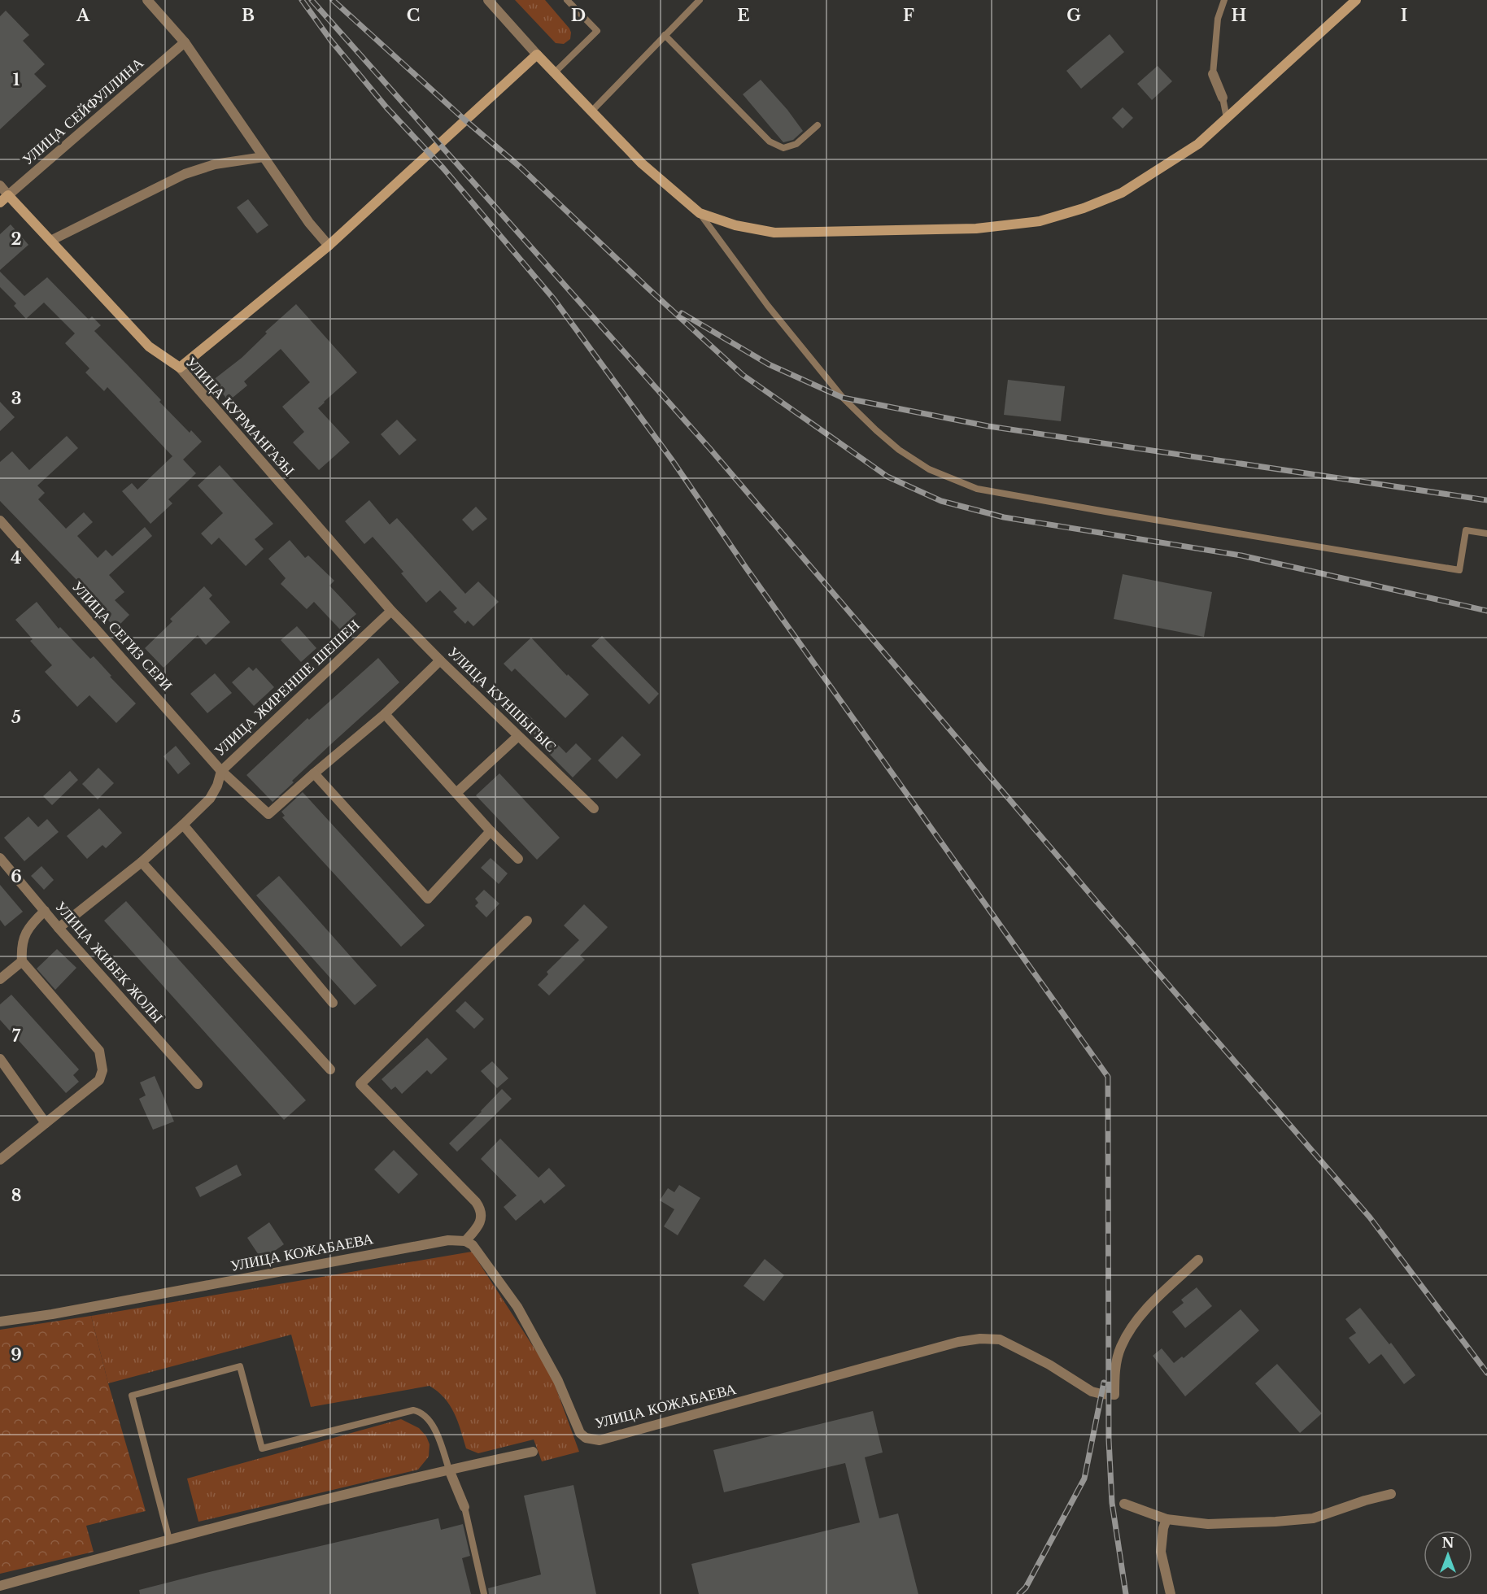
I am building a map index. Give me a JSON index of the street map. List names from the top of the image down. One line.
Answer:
{"streets":{"main road":["УЛИЦА СЕЙФУЛЛИНА","УЛИЦА КУРМАНГАЗЫ"],"street":["УЛИЦА СЕГИЗ СЕРИ","УЛИЦА ЖИРЕНШЕ ШЕШЕН","УЛИЦА КУНШЫГЫС","УЛИЦА ЖИБЕК ЖОЛЫ","УЛИЦА КОЖАБАЕВА"]},"crossings":[["УЛИЦА СЕЙФУЛЛИНА","УЛИЦА КУРМАНГАЗЫ"],["УЛИЦА КУРМАНГАЗЫ","УЛИЦА ЖИРЕНШЕ ШЕШЕН"],["УЛИЦА КУРМАНГАЗЫ","УЛИЦА КУНШЫГЫС"],["УЛИЦА СЕГИЗ СЕРИ","УЛИЦА ЖИРЕНШЕ ШЕШЕН"],["УЛИЦА ЖИРЕНШЕ ШЕШЕН","УЛИЦА КУНШЫГЫС"],["УЛИЦА ЖИРЕНШЕ ШЕШЕН","УЛИЦА ЖИБЕК ЖОЛЫ"]],"north":"top","grid":{"columns":["A","B","C","D","E","F","G","H","I"],"rows":["1","2","3","4","5","6","7","8","9"]}}
